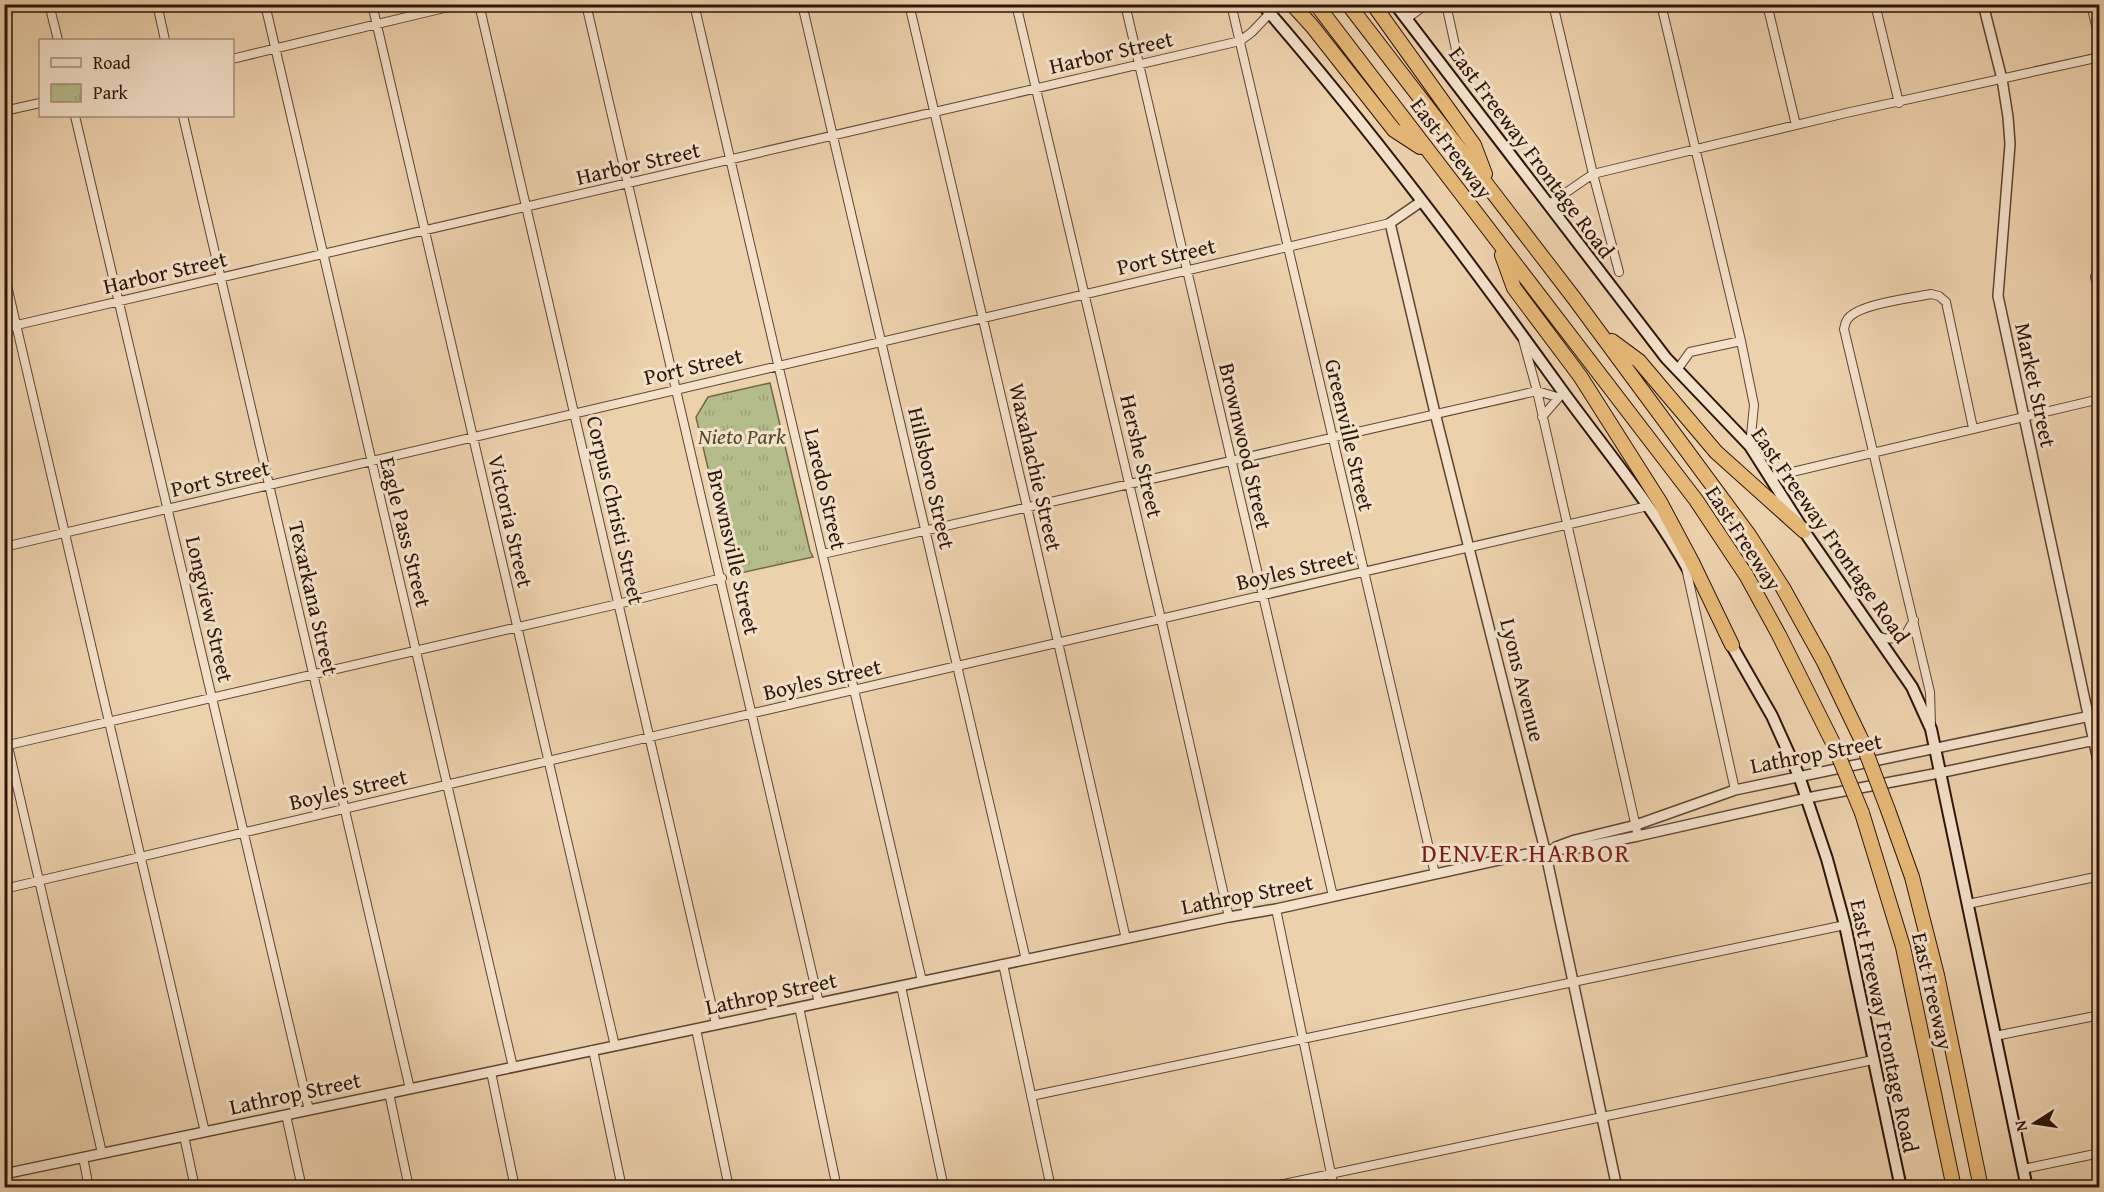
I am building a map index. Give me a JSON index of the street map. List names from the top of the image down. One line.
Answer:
{"streets":{"highway":["East Freeway"],"main road":["East Freeway Frontage Road"],"street":["Harbor Street","Port Street","Market Street","Greenville Street","Brownwood Street","Hershe Street","Waxahachie Street","Hillsboro Street","Laredo Street","Corpus Christi Street","Victoria Street","Eagle Pass Street","Brownsville Street","Boyles Street","Texarkana Street","Longview Street","Lyons Avenue","Lathrop Street"]},"crossings":[["Harbor Street","East Freeway Frontage Road"],["Harbor Street","Greenville Street"],["Harbor Street","Brownwood Street"],["Harbor Street","Hershe Street"],["Harbor Street","Waxahachie Street"],["Harbor Street","Hillsboro Street"],["Harbor Street","Laredo Street"],["Harbor Street","Corpus Christi Street"],["Harbor Street","Victoria Street"],["Harbor Street","Eagle Pass Street"],["Harbor Street","Brownsville Street"],["Harbor Street","Texarkana Street"],["Harbor Street","Longview Street"],["East Freeway Frontage Road","Boyles Street"],["East Freeway Frontage Road","Lathrop Street"],["Port Street","Greenville Street"],["Port Street","Brownwood Street"],["Port Street","Hershe Street"],["Port Street","Waxahachie Street"],["Port Street","Hillsboro Street"],["Port Street","Laredo Street"],["Port Street","Corpus Christi Street"],["Port Street","Victoria Street"],["Port Street","Eagle Pass Street"],["Port Street","Brownsville Street"],["Port Street","Texarkana Street"],["Port Street","Longview Street"],["Port Street","Lyons Avenue"],["Market Street","Lathrop Street"],["Greenville Street","Boyles Street"],["Greenville Street","Lathrop Street"],["Brownwood Street","Boyles Street"],["Brownwood Street","Lathrop Street"],["Hershe Street","Boyles Street"],["Hershe Street","Lathrop Street"],["Waxahachie Street","Boyles Street"],["Waxahachie Street","Lathrop Street"],["Hillsboro Street","Boyles Street"],["Hillsboro Street","Lathrop Street"],["Laredo Street","Boyles Street"],["Laredo Street","Lathrop Street"],["Corpus Christi Street","Boyles Street"],["Corpus Christi Street","Lathrop Street"],["Victoria Street","Boyles Street"],["Victoria Street","Lathrop Street"],["Eagle Pass Street","Boyles Street"],["Eagle Pass Street","Lathrop Street"],["Brownsville Street","Boyles Street"],["Brownsville Street","Lathrop Street"],["Boyles Street","Texarkana Street"],["Boyles Street","Longview Street"],["Boyles Street","Lyons Avenue"],["Texarkana Street","Lathrop Street"],["Longview Street","Lathrop Street"],["Lyons Avenue","Lathrop Street"]],"districts":["DENVER HARBOR"],"parks":["Nieto Park"],"legend":["Road","Park"],"north":"left"}
